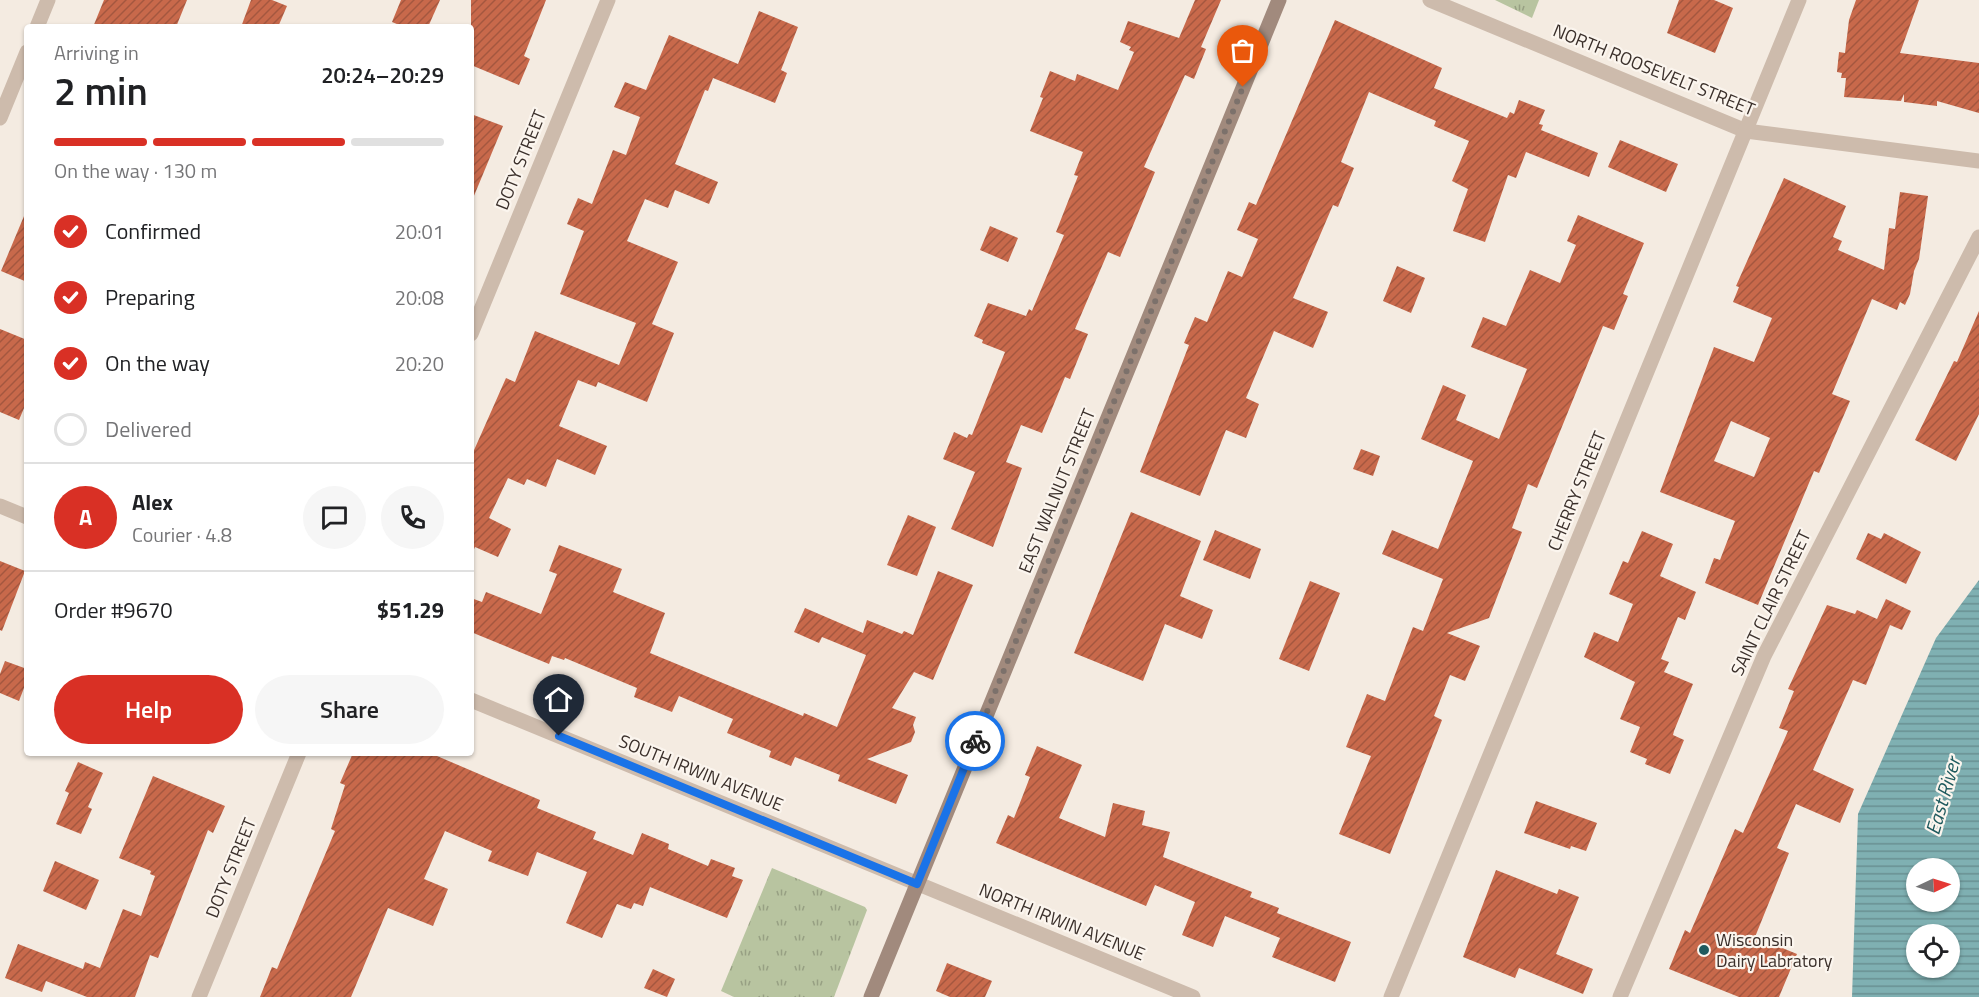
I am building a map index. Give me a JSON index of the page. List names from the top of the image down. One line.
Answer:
{"streets":{"street":["NORTH ROOSEVELT STREET","DOTY STREET","EAST WALNUT STREET","CHERRY STREET","SAINT CLAIR STREET","SOUTH IRWIN AVENUE","NORTH IRWIN AVENUE"]},"crossings":[["NORTH ROOSEVELT STREET","CHERRY STREET"],["EAST WALNUT STREET","SOUTH IRWIN AVENUE"],["EAST WALNUT STREET","NORTH IRWIN AVENUE"],["SOUTH IRWIN AVENUE","NORTH IRWIN AVENUE"]],"water":["East River"],"places":["Wisconsin Dairy Labratory"],"north":"right","page":{"heading":["2 min","Arriving in","20:24–20:29"],"panel":["Alex","Courier · 4.8","Order #9670","$51.29"],"bar":"On the way · 130 m","list":[["Confirmed","20:01"],["Preparing","20:08"],["On the way","20:20"],"Delivered"],"round":"A","buttons":["Help","Share"]}}
